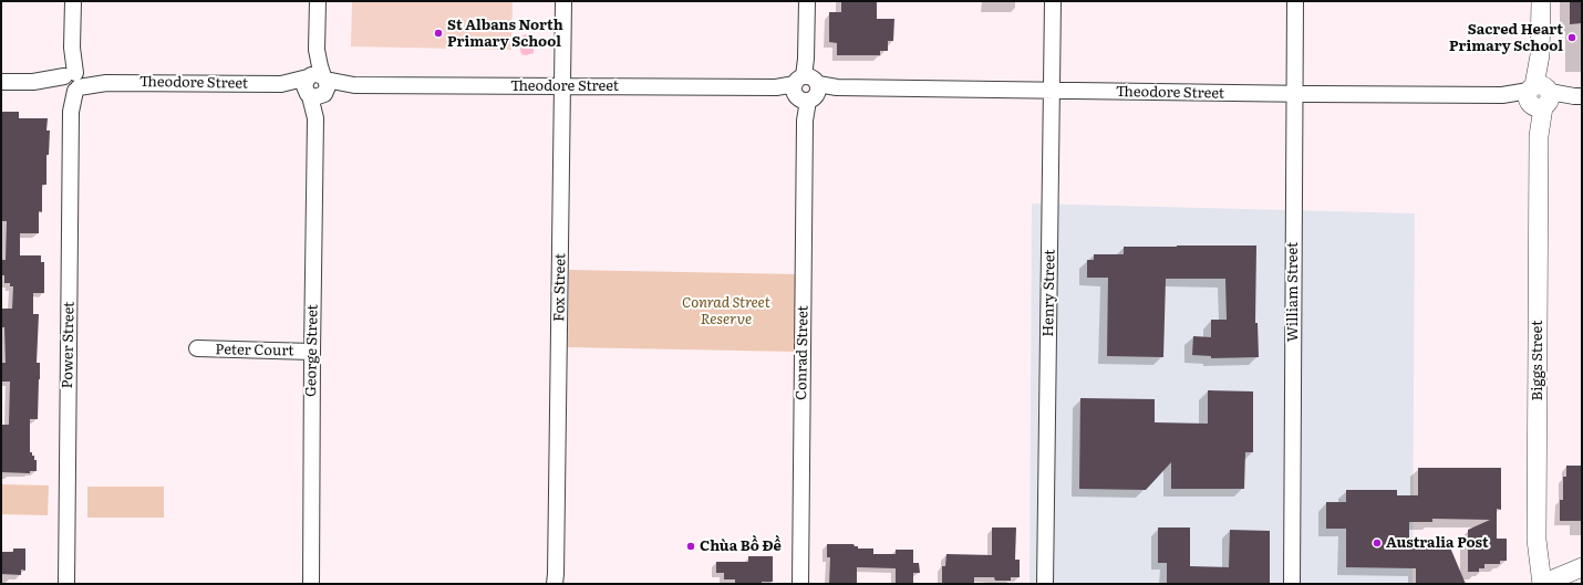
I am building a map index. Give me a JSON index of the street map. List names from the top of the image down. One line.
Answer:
{"streets":{"street":["Theodore Street","Fox Street","William Street","Henry Street","Power Street","Peter Court","George Street","Conrad Street","Biggs Street"]},"crossings":[["Theodore Street","Fox Street"],["Theodore Street","William Street"],["Theodore Street","Henry Street"],["Theodore Street","Power Street"],["Theodore Street","George Street"],["Theodore Street","Conrad Street"],["Theodore Street","Biggs Street"],["Peter Court","George Street"]],"parks":["Conrad Street Reserve"],"places":["St Albans North Primary School","Sacred Heart Primary School","Australia Post","Chùa Bồ Đề"]}
